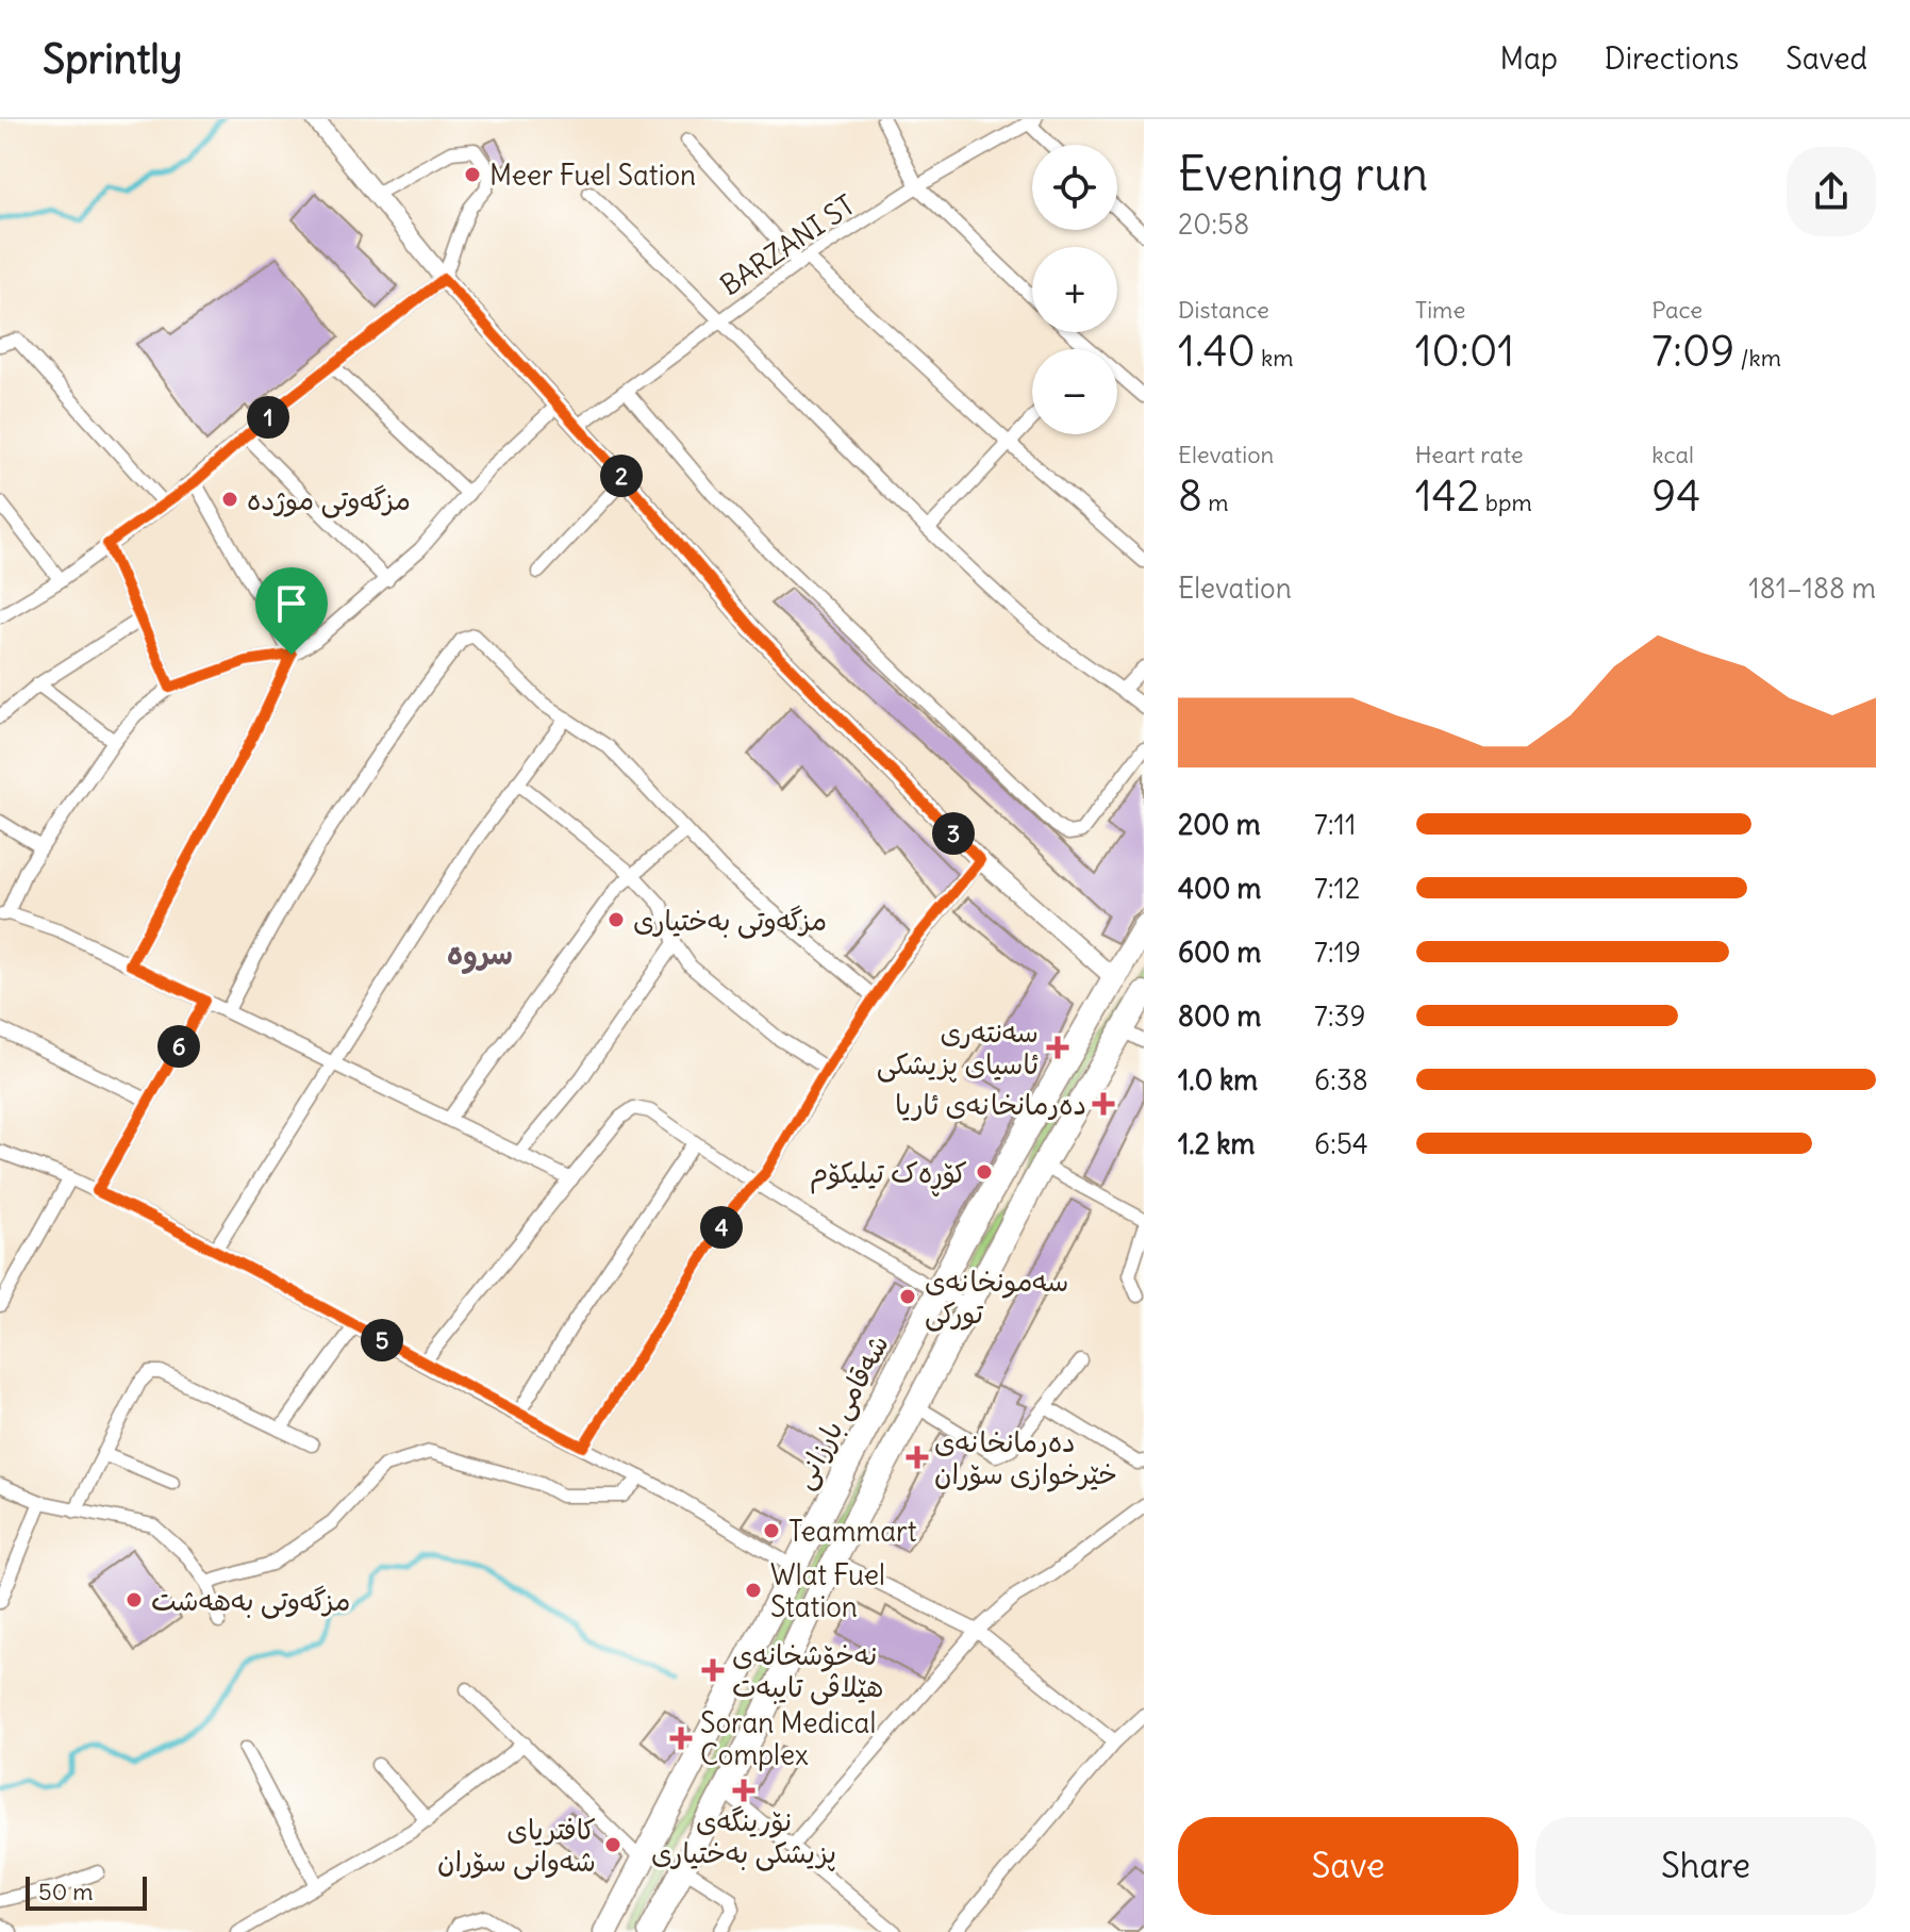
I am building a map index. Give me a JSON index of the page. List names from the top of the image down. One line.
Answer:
{"streets":{"highway":["شەقامی بارزانی"],"street":["BARZANI ST"]},"districts":["سروە"],"places":{"other":["Meer Fuel Sation","مزگەوتی موژدە","مزگەوتی بەختیاری","کۆڕەک تیلیکۆم","سەمونخانەی تورکی","Teammart","Wlat Fuel Station","مزگەوتی بەهەشت","کافتریای شەوانی سۆران"],"health":["سەنتەری ئاسیای پزیشکی","دەرمانخانەی ئاریا","دەرمانخانەی خێرخوازی سۆران","نەخۆشخانەی هێلاڤی تایبەت","Soran Medical Complex","نۆرینگەی پزیشکی بەختیاری"]},"scale_bar":"50 m","page":{"header":"Sprintly","nav":["Map","Directions","Saved"],"heading":["Evening run","20:58"],"map_buttons":["+","−"],"stats":[["Distance","1.40 km"],["Time","10:01"],["Pace","7:09 /km"],["Elevation","8 m"],["Heart rate","142 bpm"],["kcal","94"]],"pins":["1","2","3","6","4","5"],"chart":["Elevation","181–188 m"],"list":[{"name":"200 m","note":"7:11"},{"name":"400 m","note":"7:12"},{"name":"600 m","note":"7:19"},{"name":"800 m","note":"7:39"},{"name":"1.0 km","note":"6:38"},{"name":"1.2 km","note":"6:54"}],"buttons":["Save","Share"],"scale":"50 m"}}
